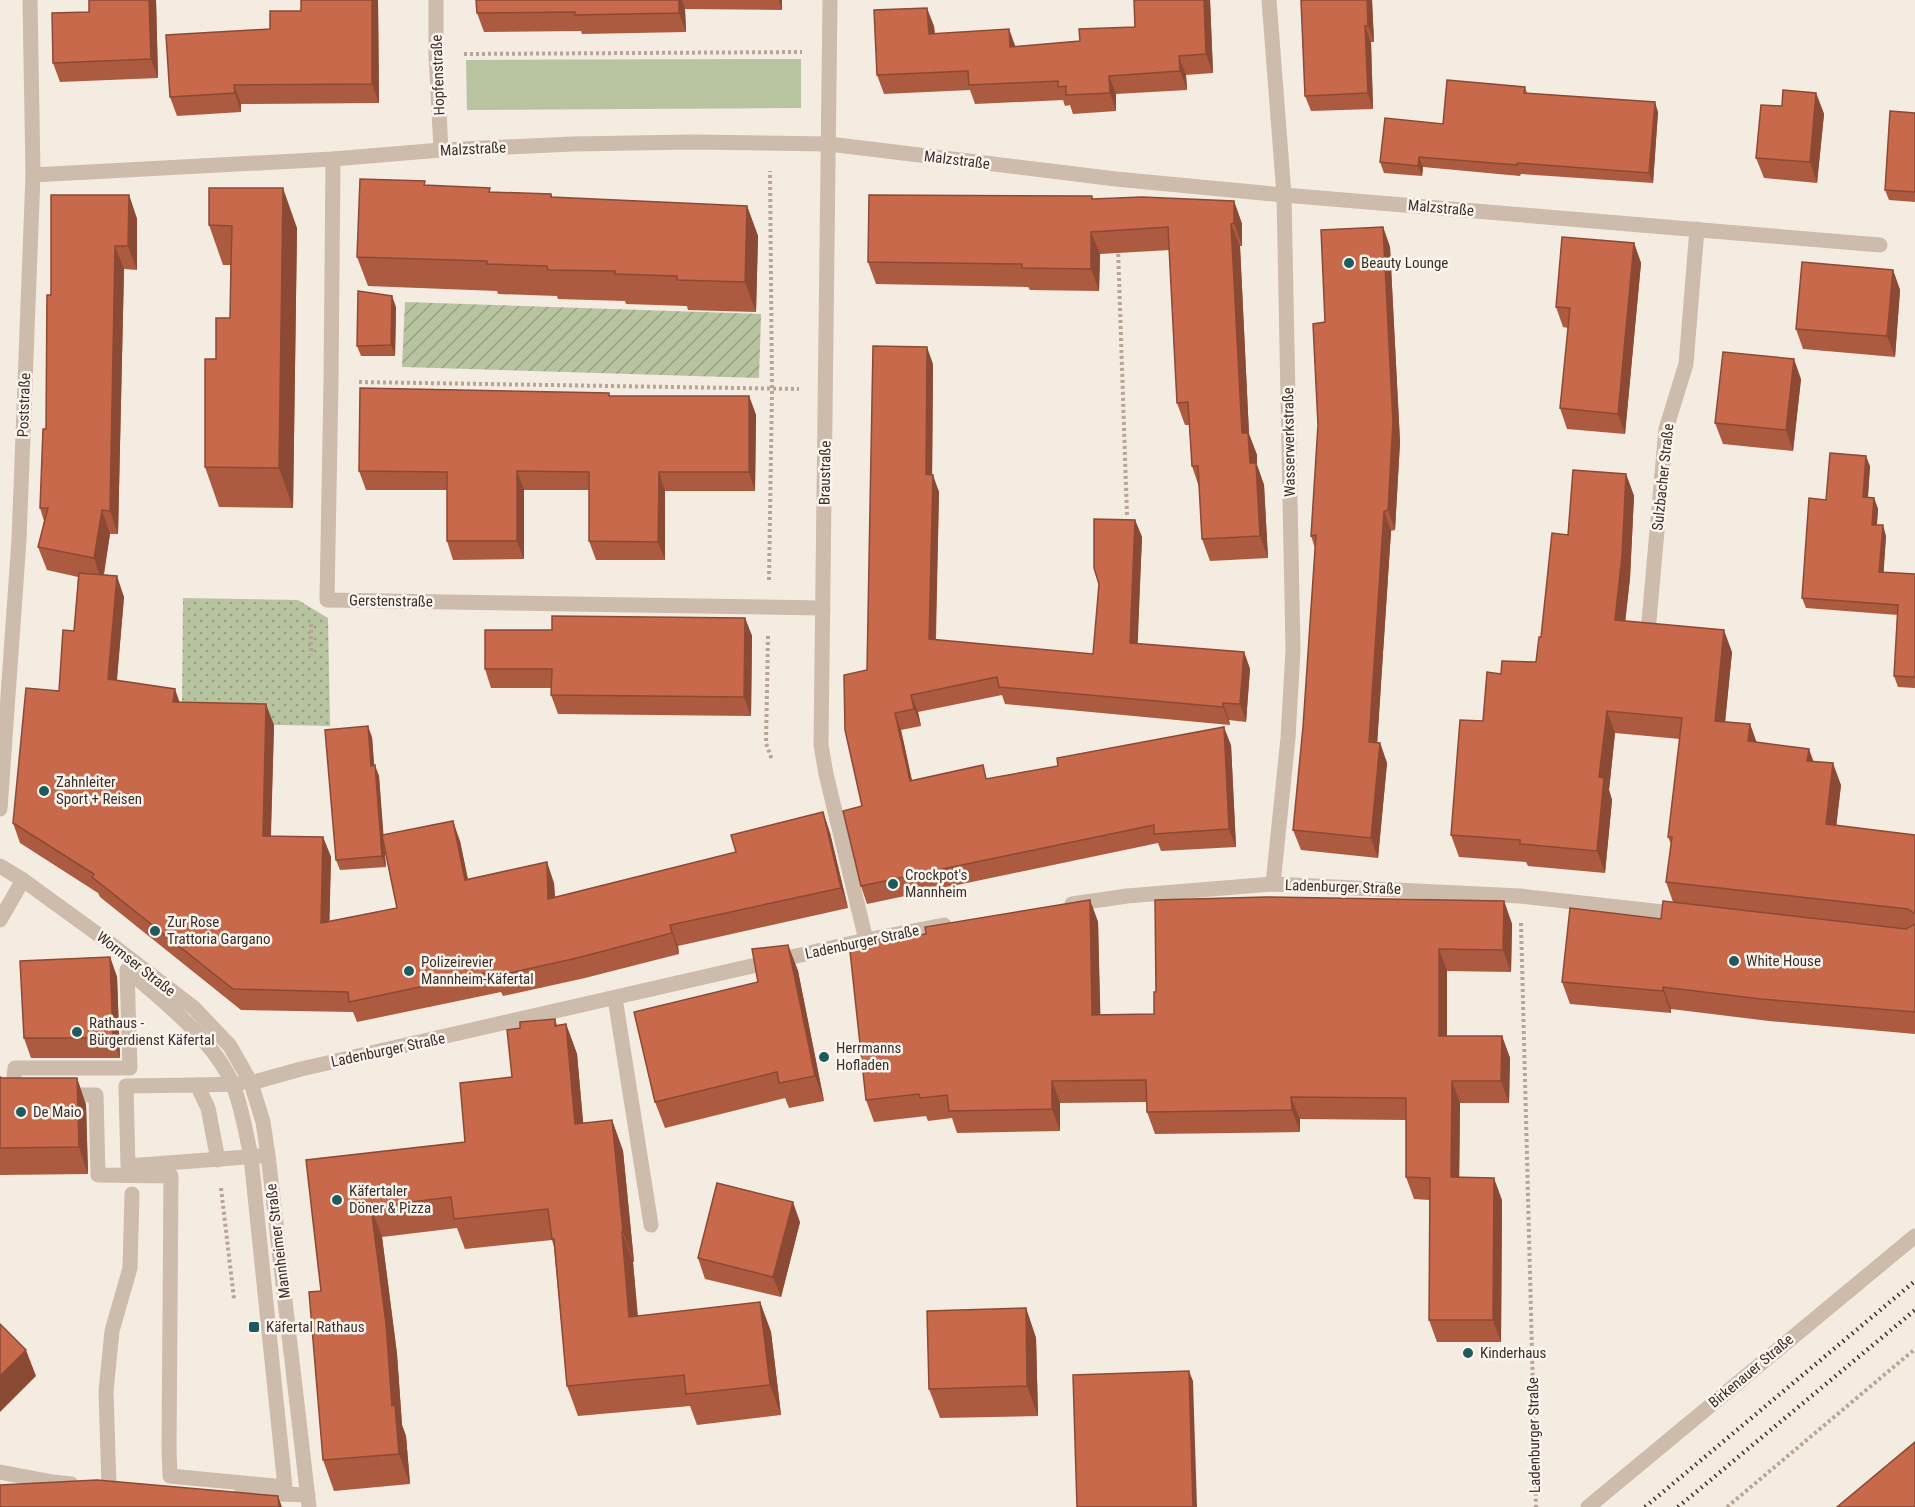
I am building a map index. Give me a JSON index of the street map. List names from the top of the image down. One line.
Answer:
{"streets":{"street":["Hopfenstraße","Malzstraße","Poststraße","Wasserwerkstraße","Braustraße","Sulzbacher Straße","Gerstenstraße","Ladenburger Straße","Wormser Straße","Mannheimer Straße","Birkenauer Straße"]},"crossings":[["Hopfenstraße","Malzstraße"],["Malzstraße","Poststraße"],["Malzstraße","Wasserwerkstraße"],["Malzstraße","Braustraße"],["Malzstraße","Sulzbacher Straße"],["Malzstraße","Gerstenstraße"],["Wasserwerkstraße","Ladenburger Straße"],["Braustraße","Gerstenstraße"],["Braustraße","Ladenburger Straße"],["Ladenburger Straße","Wormser Straße"],["Ladenburger Straße","Mannheimer Straße"],["Wormser Straße","Mannheimer Straße"]],"places":{"other":["Beauty Lounge","Zahnleiter Sport + Reisen","Crockpot's Mannheim","Zur Rose Trattoria Gargano","White House","Polizeirevier Mannheim-Käfertal","Rathaus - Bürgerdienst Käfertal","Herrmanns Hofladen","De Maio","Käfertaler Döner & Pizza","Kinderhaus"],"transit":["Käfertal Rathaus"]}}
